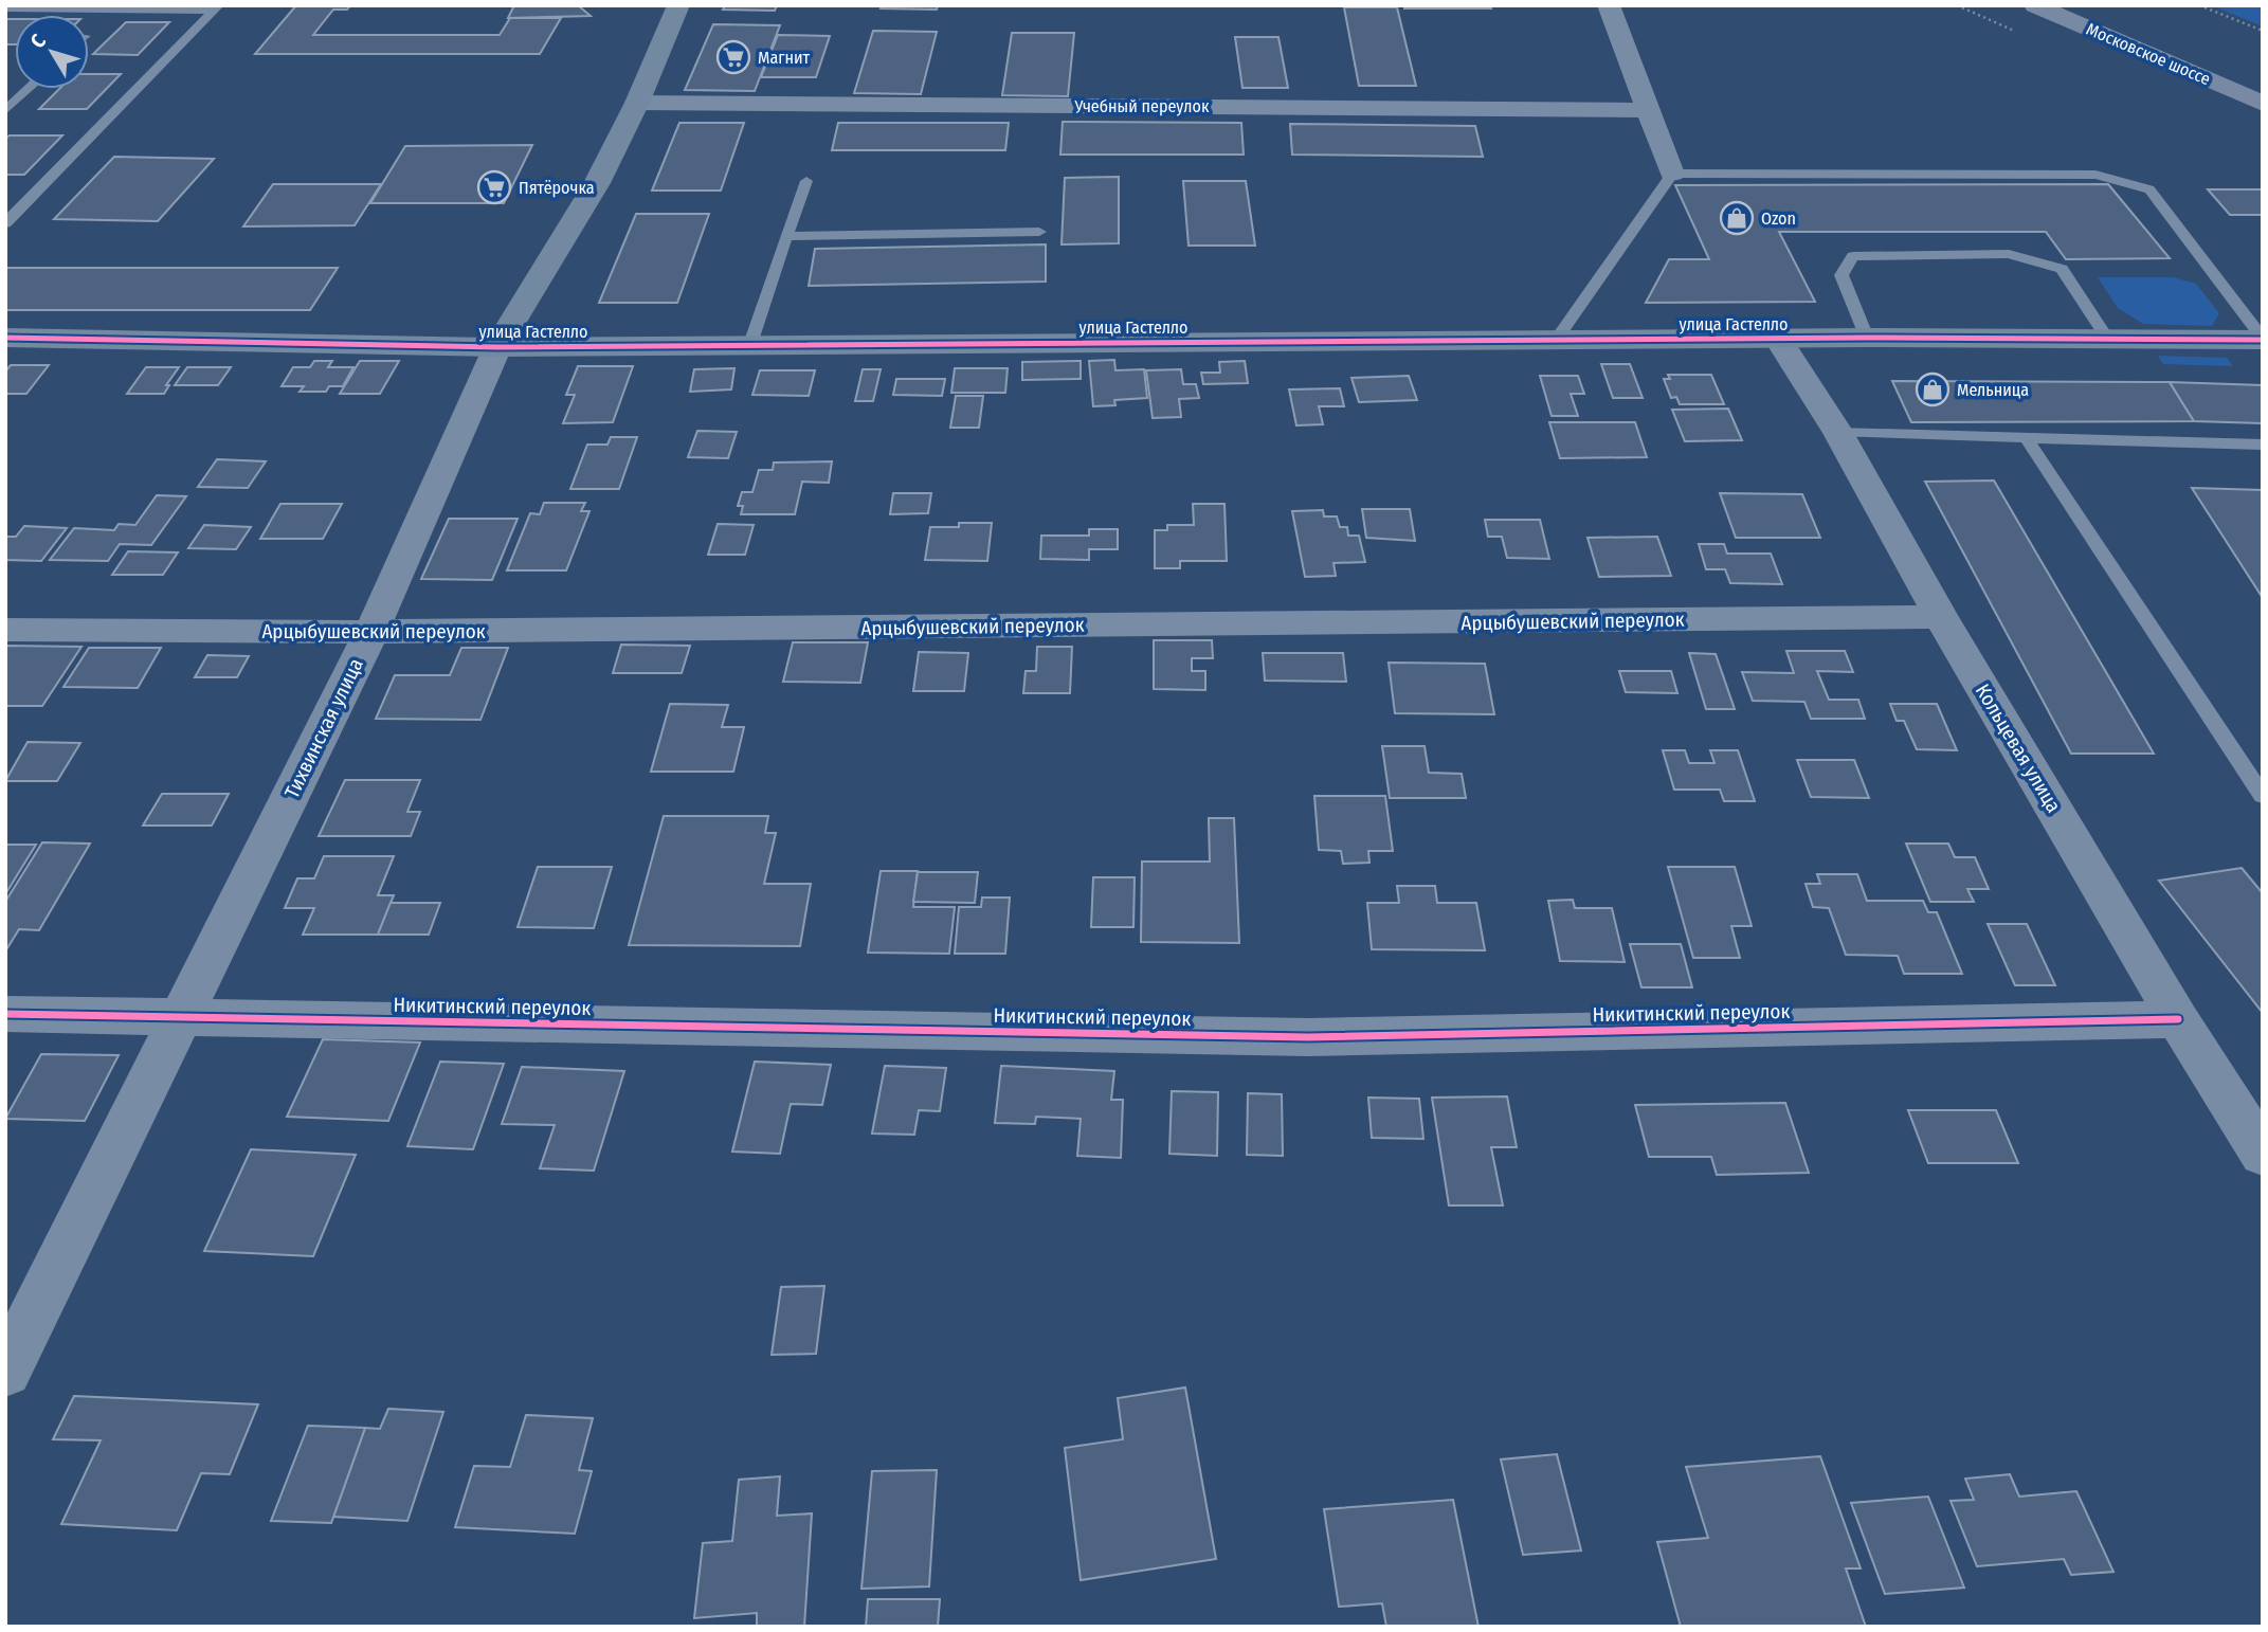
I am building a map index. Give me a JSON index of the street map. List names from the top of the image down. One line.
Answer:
{"streets":{"main road":["Московское шоссе"],"street":["Учебный переулок","улица Гастелло","Арцыбушевский переулок","Тихвинская улица","Кольцевая улица","Никитинский переулок"]},"crossings":[["Учебный переулок","Тихвинская улица"],["улица Гастелло","Тихвинская улица"],["улица Гастелло","Кольцевая улица"],["Арцыбушевский переулок","Тихвинская улица"],["Арцыбушевский переулок","Кольцевая улица"],["Тихвинская улица","Никитинский переулок"],["Кольцевая улица","Никитинский переулок"]],"places":{"supermarket":["Магнит","Пятёрочка"],"shop":["Ozon","Мельница"]},"north":"top left"}
